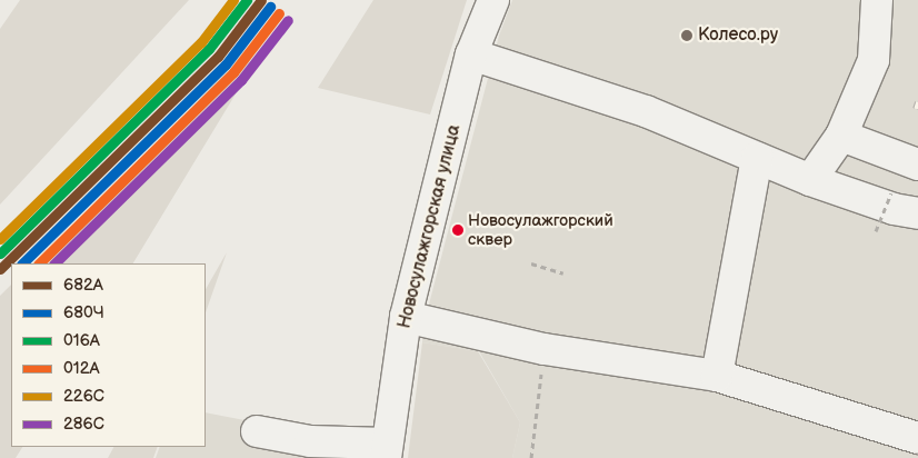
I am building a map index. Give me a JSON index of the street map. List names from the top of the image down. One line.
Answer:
{"streets":{"main road":["Новосулажгорская улица"]},"places":["Колесо.ру","Новосулажгорский сквер"],"lines":["transit line 682А","transit line 016А","transit line 226С","transit line 680Ч","transit line 012А","transit line 286С"],"legend":["682А","680Ч","016А","012А","226С","286С"]}
